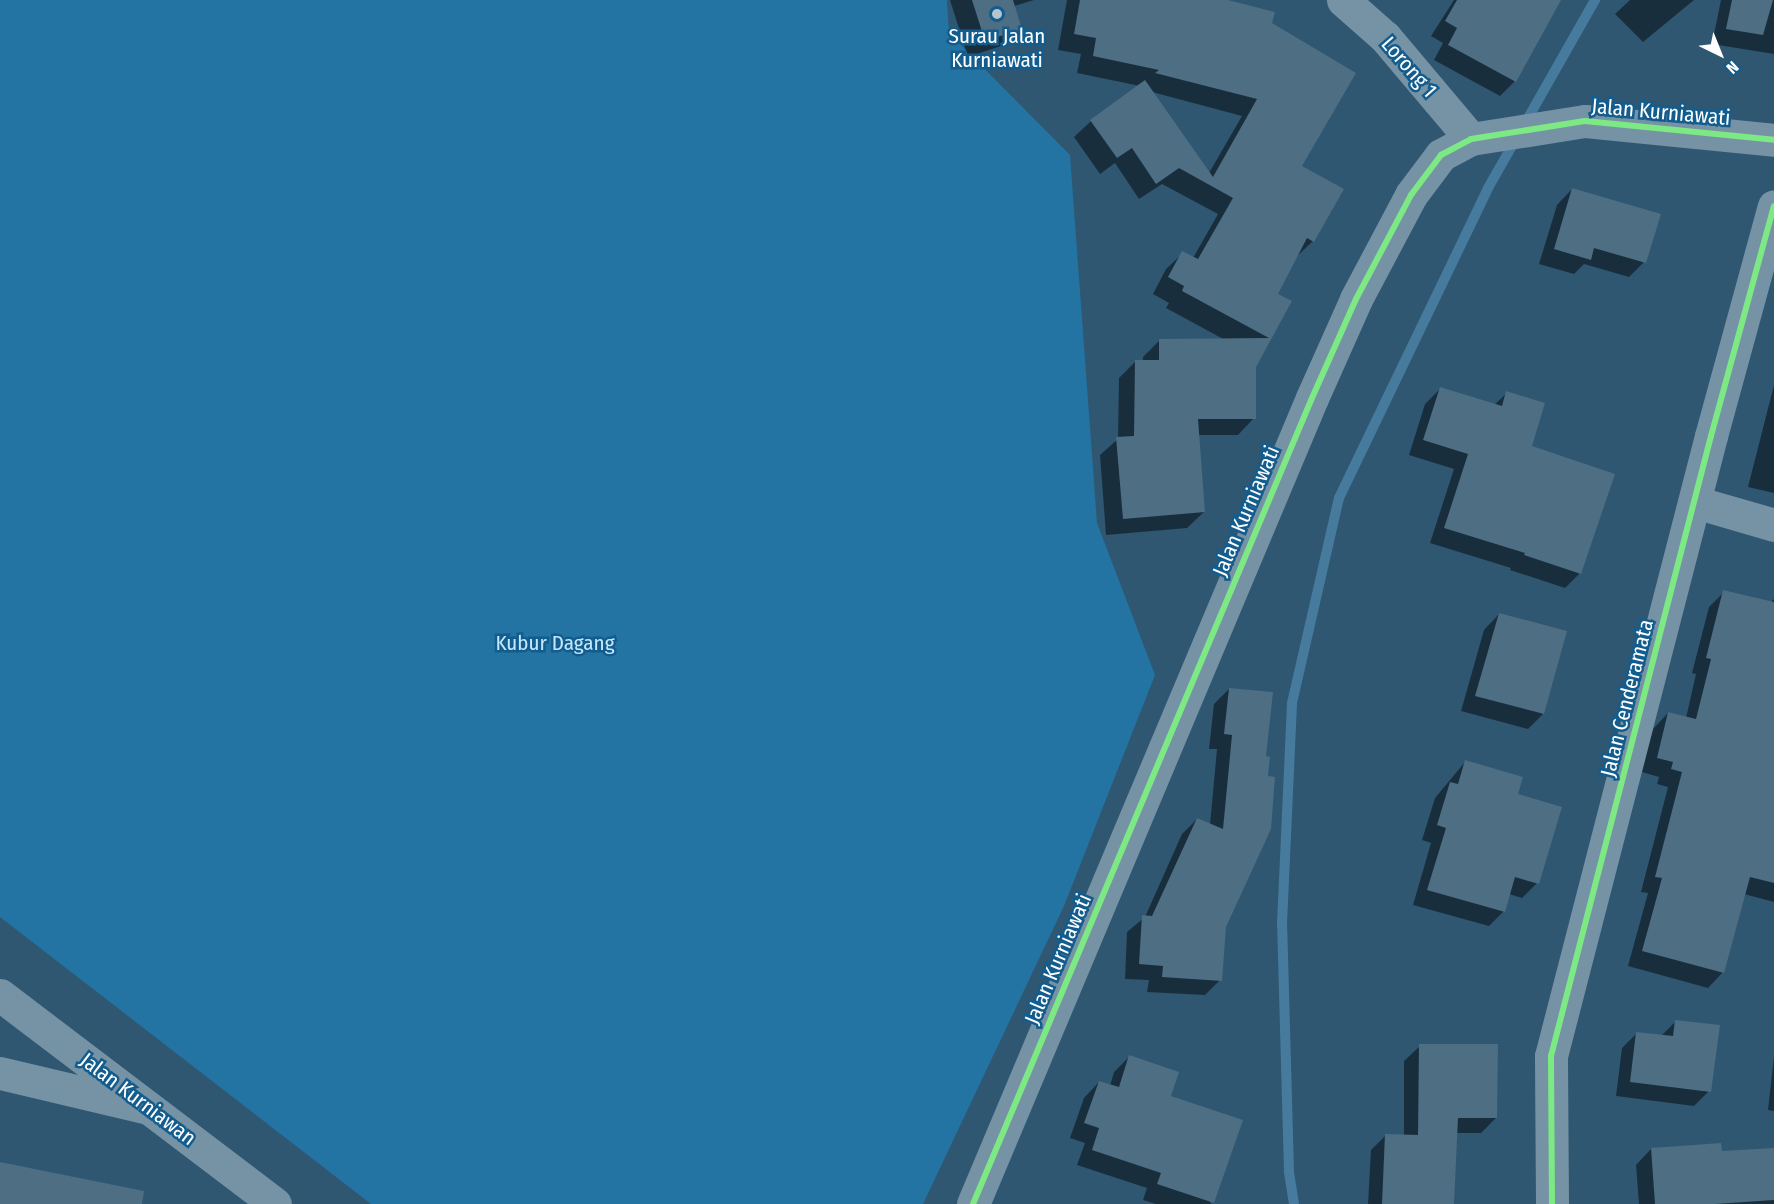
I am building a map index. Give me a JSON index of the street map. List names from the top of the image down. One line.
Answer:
{"streets":{"street":["Lorong 1","Jalan Kurniawati","Jalan Cenderamata","Jalan Kurniawan"]},"crossings":[["Lorong 1","Jalan Kurniawati"]],"parks":["Kubur Dagang"],"places":["Surau Jalan Kurniawati"],"north":"bottom right"}
